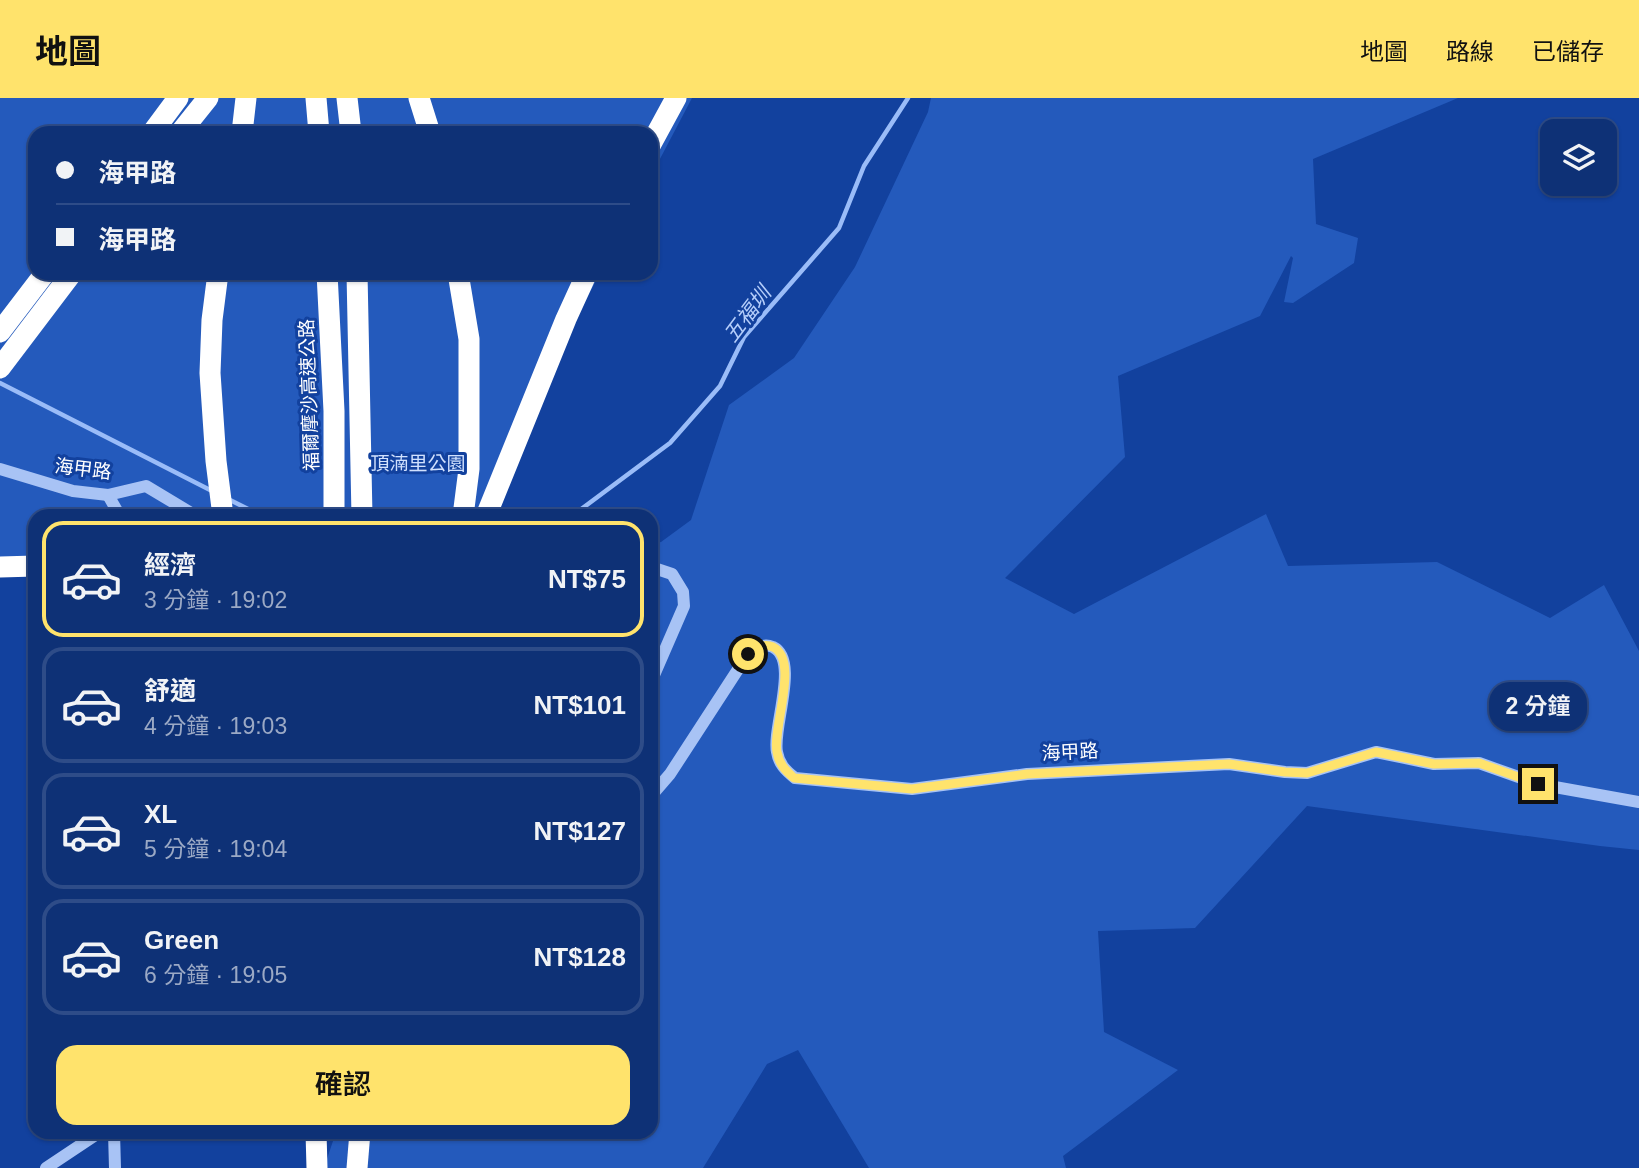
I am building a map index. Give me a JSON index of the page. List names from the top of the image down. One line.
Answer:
{"streets":{"highway":["福爾摩沙高速公路"],"street":["海甲路"]},"water":["五福圳"],"parks":["頂湳里公園"],"page":{"header":"地圖","nav":["地圖","路線","已儲存"],"banner":["海甲路","海甲路"],"list":[{"name":"經濟","note":"3 分鐘 · 19:02","value":"NT$75"},{"name":"舒適","note":"4 分鐘 · 19:03","value":"NT$101"},{"name":"XL","note":"5 分鐘 · 19:04","value":"NT$127"},{"name":"Green","note":"6 分鐘 · 19:05","value":"NT$128"}],"bubble":"2 分鐘","buttons":"確認"}}
